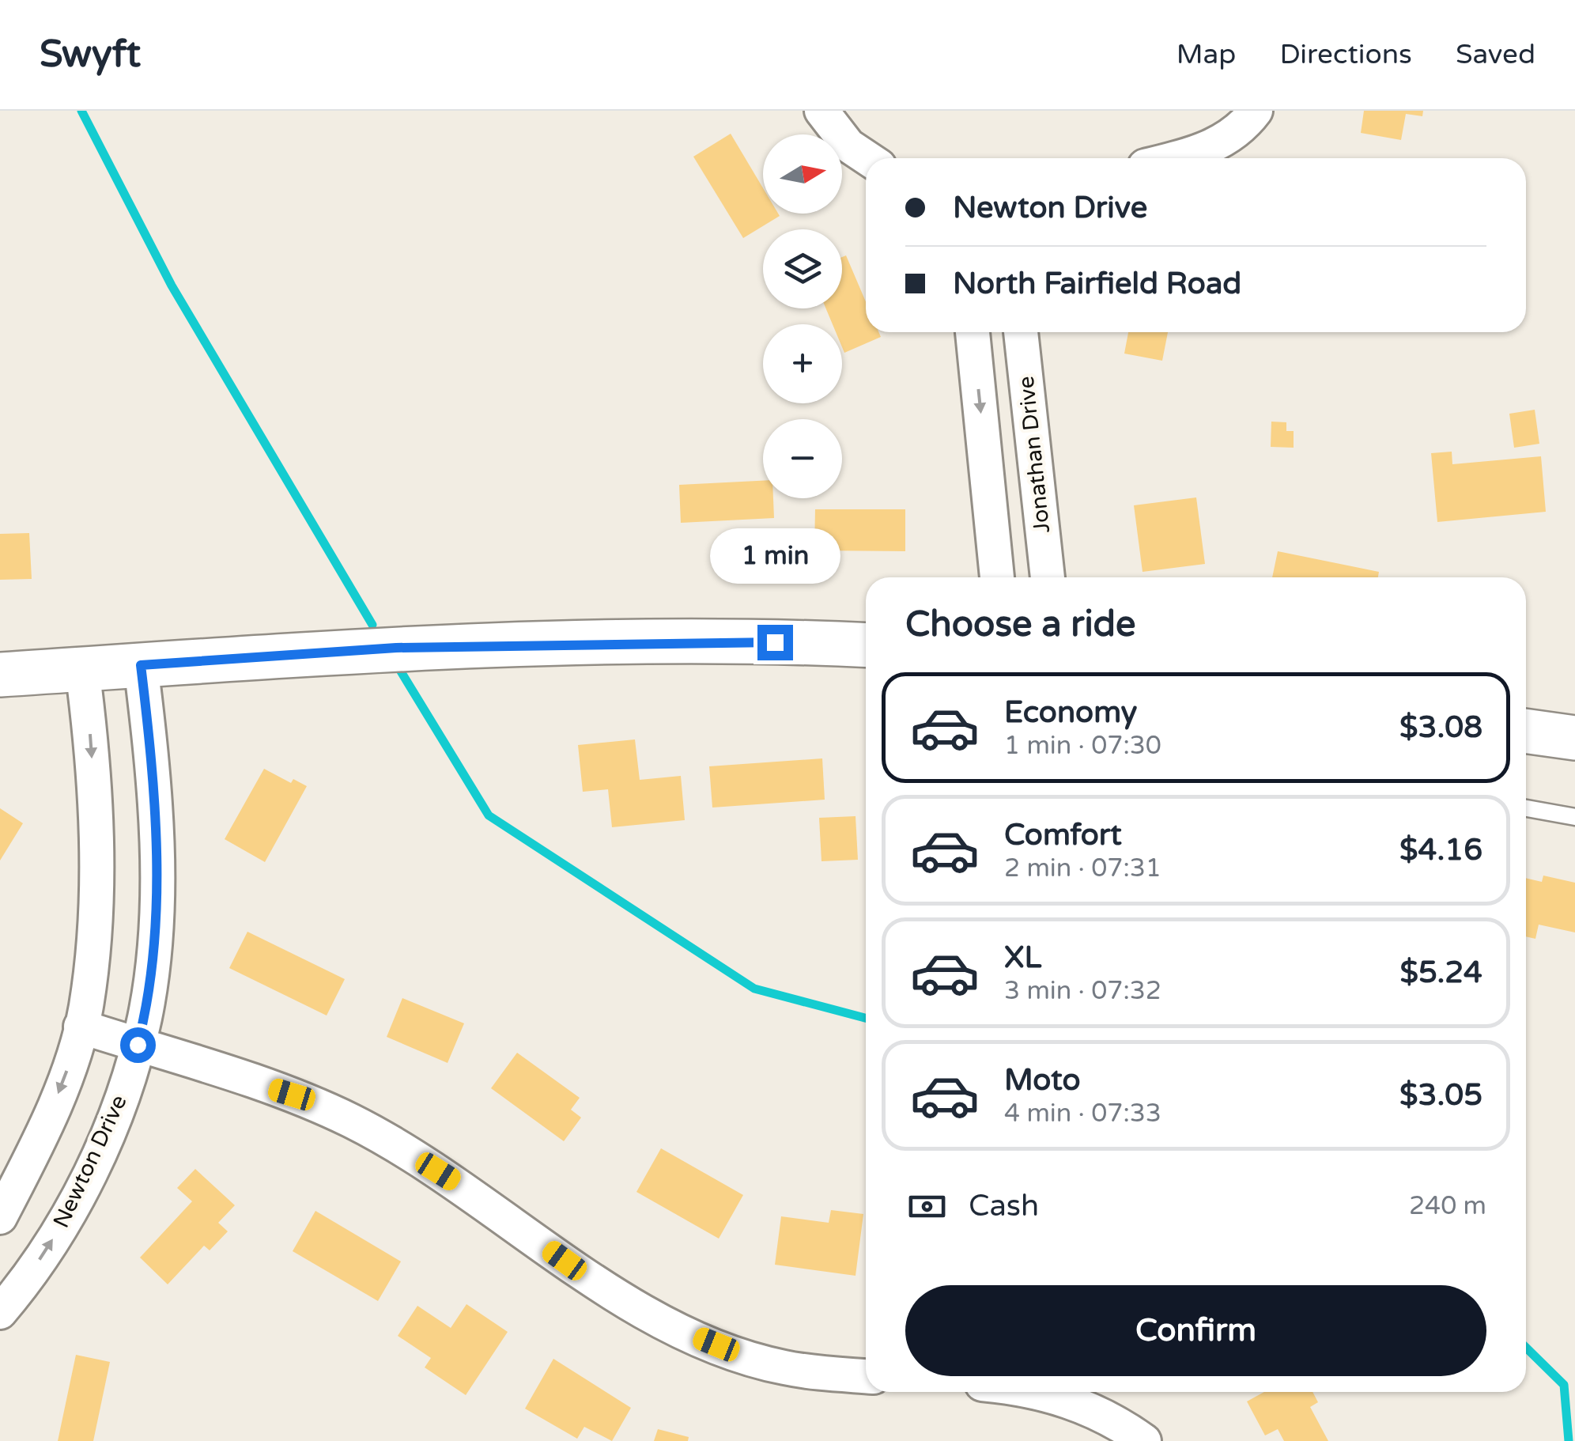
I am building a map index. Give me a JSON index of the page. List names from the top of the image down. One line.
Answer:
{"streets":{"street":["Jonathan Drive","Newton Drive"]},"north":"right","page":{"header":"Swyft","nav":["Map","Directions","Saved"],"map_buttons":["+","−"],"banner":["Newton Drive","North Fairfield Road"],"bubble":"1 min","heading":"Choose a ride","list":[{"name":"Economy","note":"1 min · 07:30","value":"$3.08"},{"name":"Comfort","note":"2 min · 07:31","value":"$4.16"},{"name":"XL","note":"3 min · 07:32","value":"$5.24"},{"name":"Moto","note":"4 min · 07:33","value":"$3.05"}],"pay":["Cash","240 m"],"buttons":"Confirm"}}
